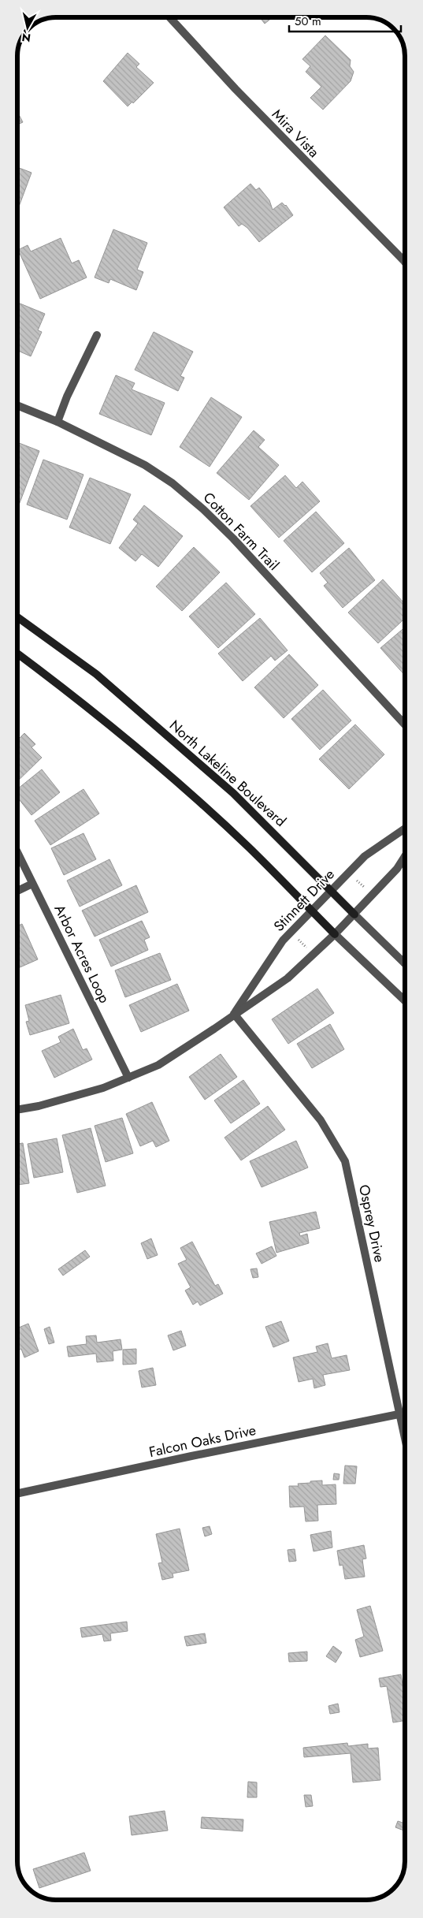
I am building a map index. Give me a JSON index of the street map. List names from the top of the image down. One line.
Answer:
{"streets":{"main road":["North Lakeline Boulevard"],"street":["Mira Vista","Cotton Farm Trail","Stinnett Drive","Arbor Acres Loop","Osprey Drive","Falcon Oaks Drive"]},"crossings":[["North Lakeline Boulevard","Stinnett Drive"],["Stinnett Drive","Arbor Acres Loop"],["Stinnett Drive","Osprey Drive"],["Osprey Drive","Falcon Oaks Drive"]],"scale_bar":"50 m","north":"bottom"}
